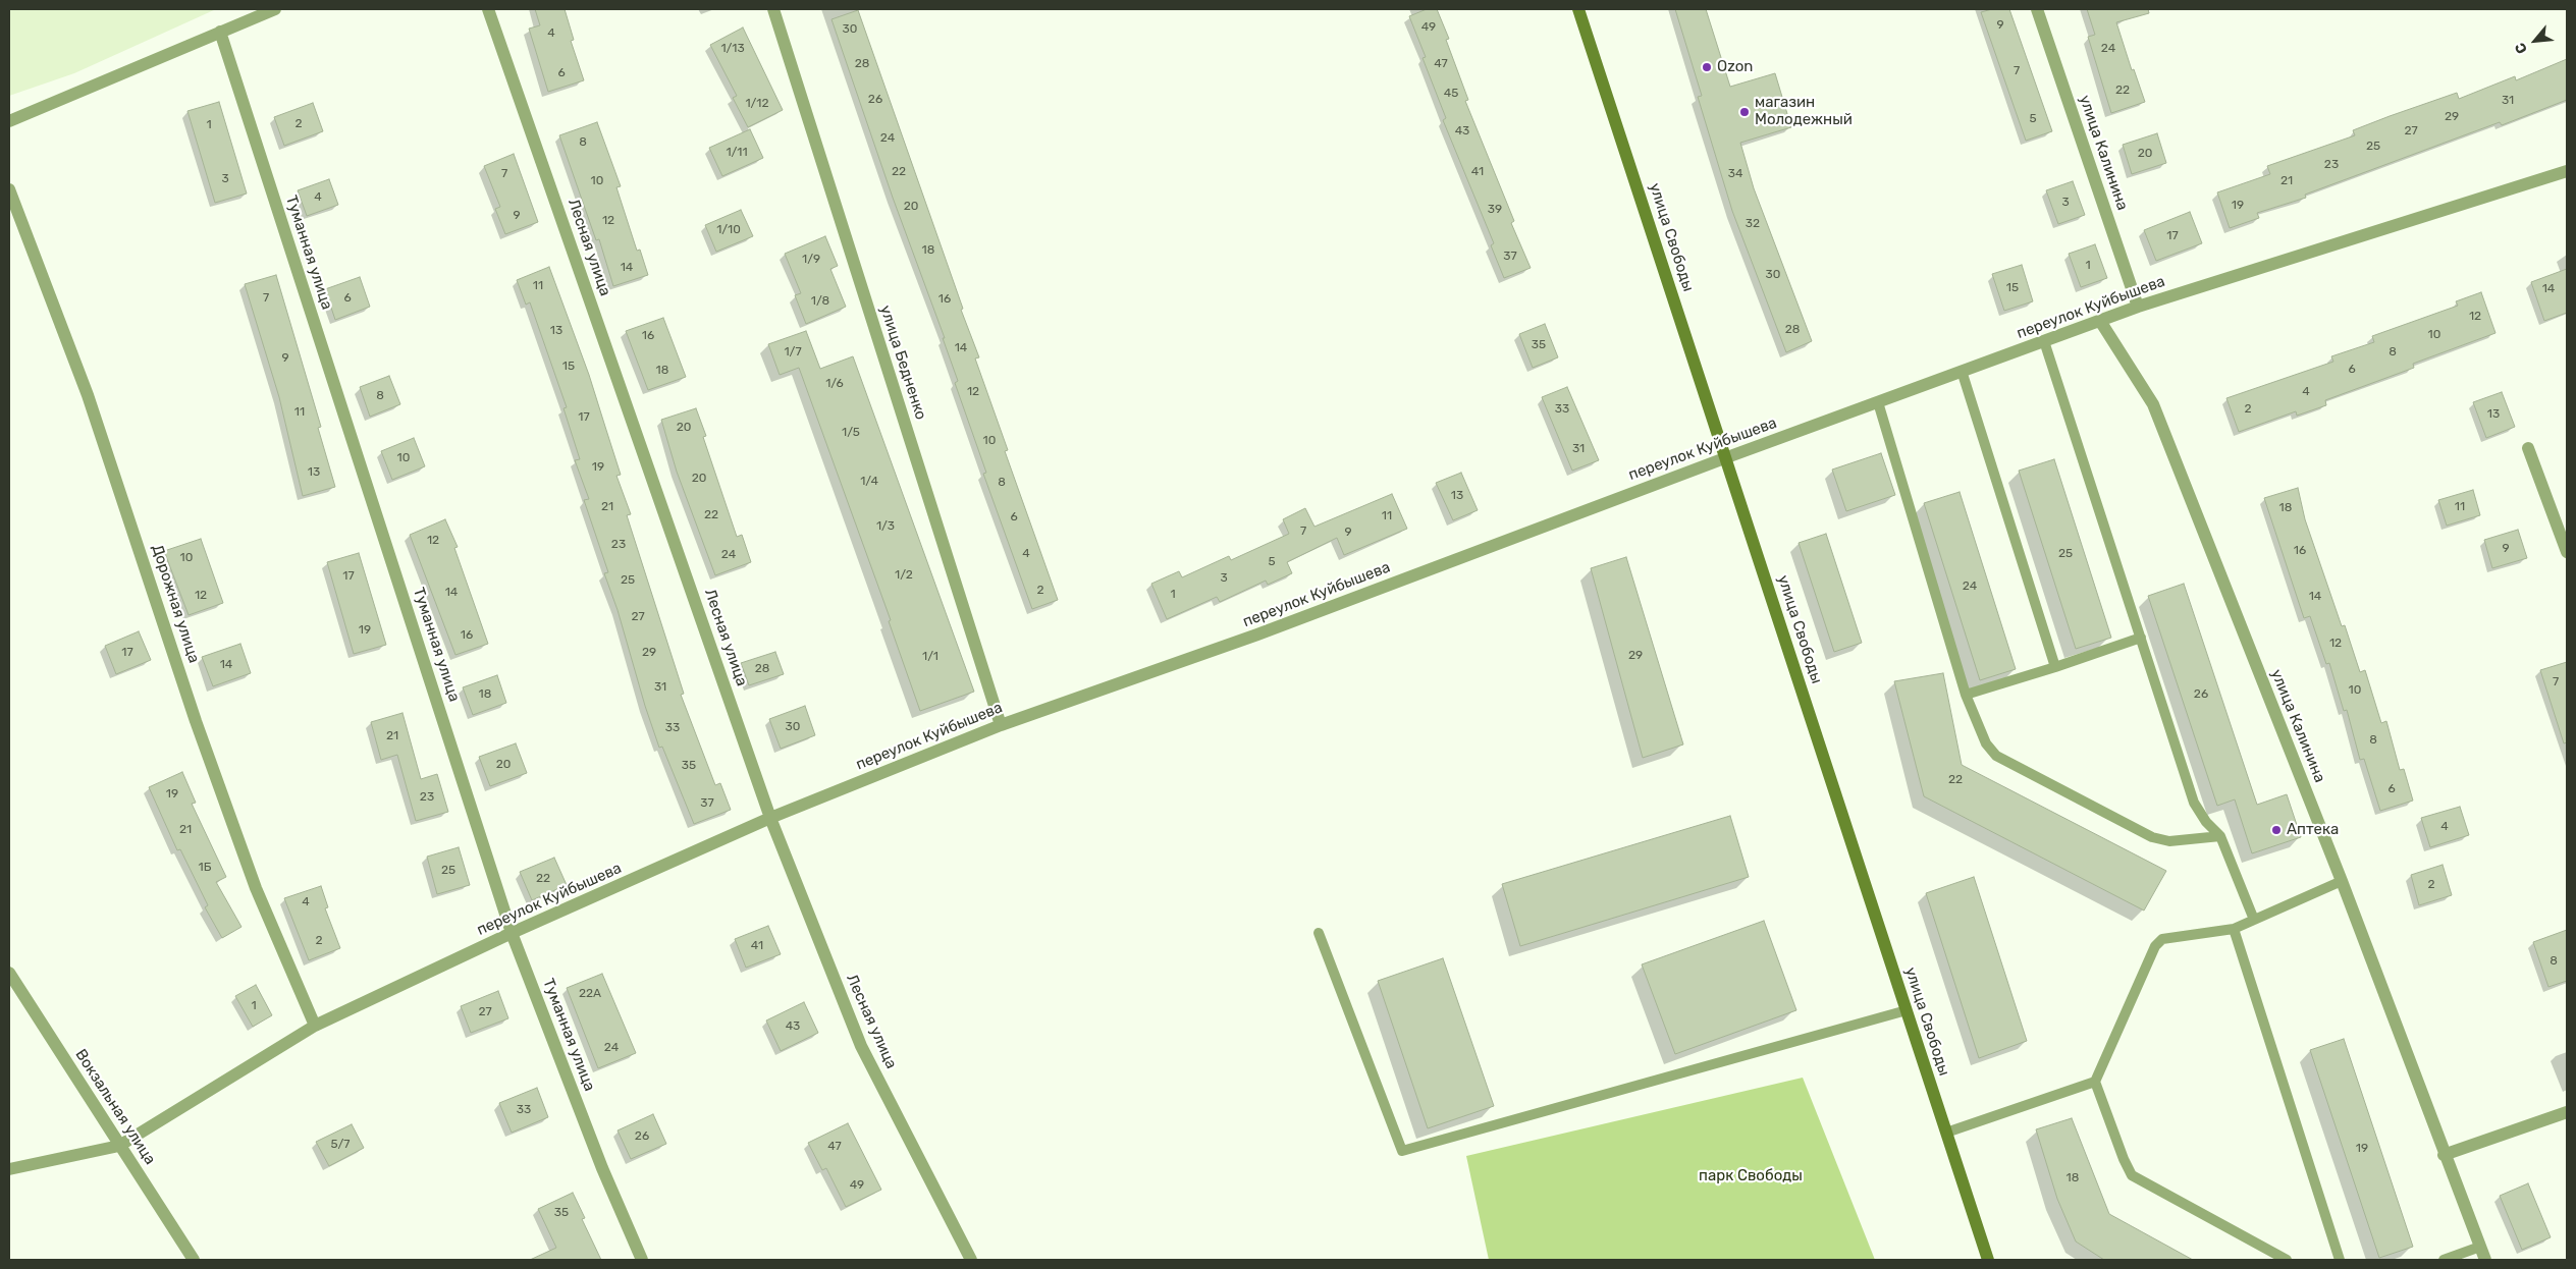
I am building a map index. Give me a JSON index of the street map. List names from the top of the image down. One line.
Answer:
{"streets":{"main road":["улица Свободы"],"street":["улица Калинина","Лесная улица","Туманная улица","переулок Куйбышева","улица Бедненко","Дорожная улица","Вокзальная улица"]},"crossings":[["улица Калинина","переулок Куйбышева"],["улица Свободы","переулок Куйбышева"],["Лесная улица","переулок Куйбышева"],["Туманная улица","переулок Куйбышева"],["переулок Куйбышева","улица Бедненко"],["переулок Куйбышева","Дорожная улица"],["переулок Куйбышева","Вокзальная улица"]],"parks":["парк Свободы"],"places":["Ozon","магазин Молодежный","Аптека"],"house_numbers":["9","49","30","4","1/13","24","28","47","7","6","22","45","26","31","1/12","29","5","2","1","43","27","24","8","25","1/11","20","23","22","41","7","34","3","10","21","4","3","19","20","39","9","12","32","1/10","17","18","37","1/9","1","14","30","11","15","14","7","6","16","1/8","12","28","13","10","16","35","14","1/7","8","9","15","6","18","1/6","12","4","8","33","2","11","13","17","20","1/5","10","31","10","19","13","20","1/4","8","13","21","11","18","22","11","6","1/3","7","9","12","23","9","16","4","25","24","10","5","1/2","17","3","25","24","2","14","1","12","14","27","19","16","12","17","29","29","1/1","14","28","7","31","10","18","26","30","33","21","8","20","35","22","6","19","23","37","4","21","1Б","25","22","2","4","2","41","8","22А","1","27","43","24","33","26","5/7","47","19","18","49","35"],"north":"bottom left"}
